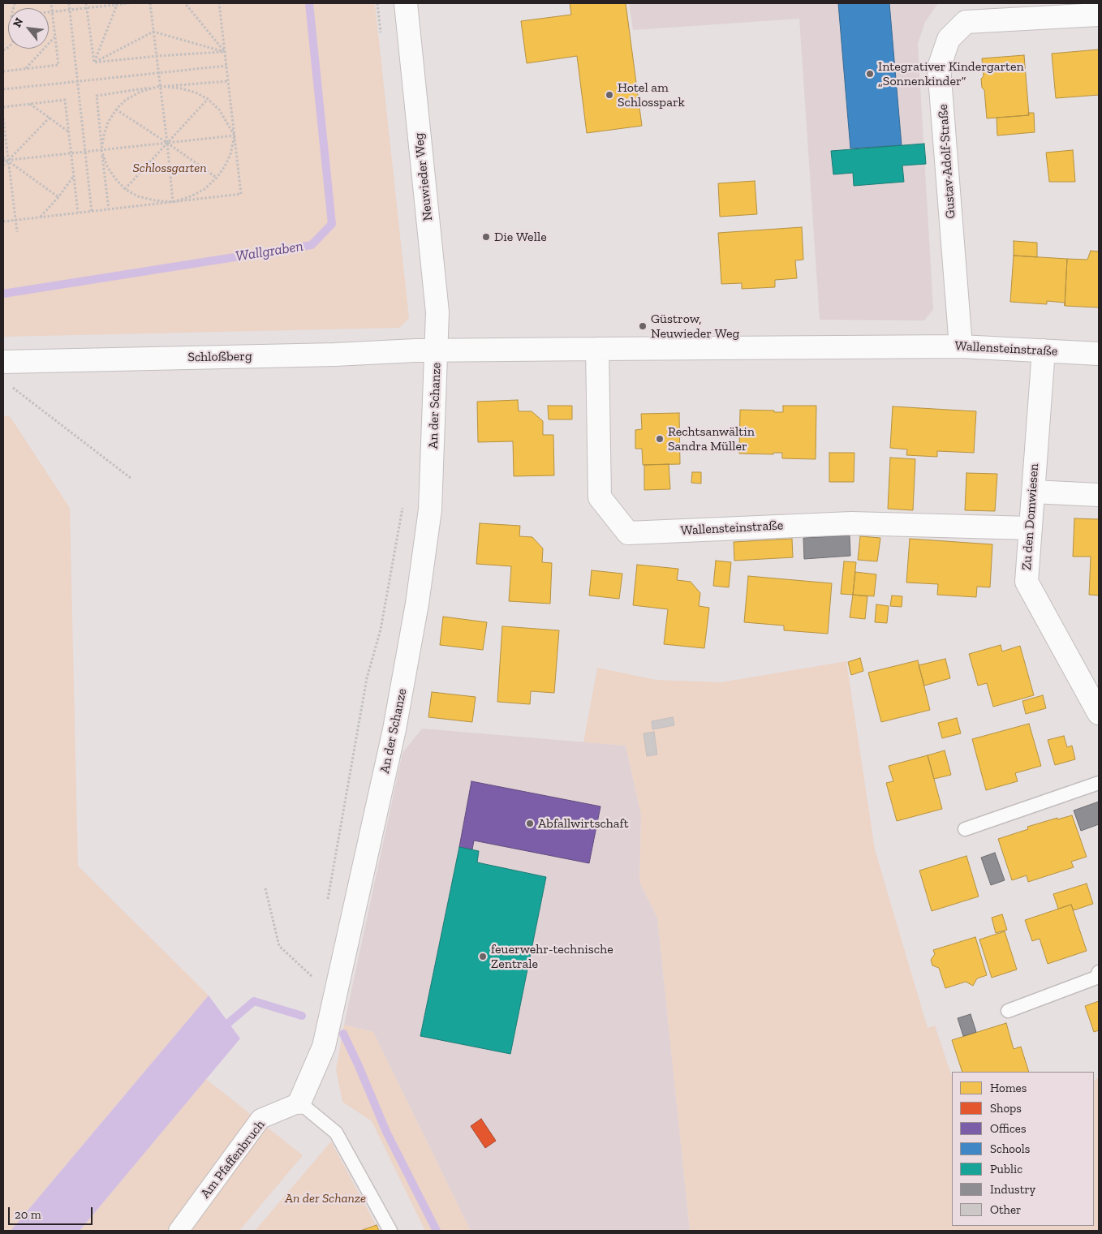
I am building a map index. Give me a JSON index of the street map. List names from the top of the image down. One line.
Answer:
{"streets":{"street":["Gustav-Adolf-Straße","Neuwieder Weg","Wallensteinstraße","Schloßberg","An der Schanze","Zu den Domwiesen","Am Pfaffenbruch"]},"crossings":[["Gustav-Adolf-Straße","Wallensteinstraße"],["Neuwieder Weg","Wallensteinstraße"],["Neuwieder Weg","Schloßberg"],["Neuwieder Weg","An der Schanze"],["Wallensteinstraße","Schloßberg"],["Wallensteinstraße","An der Schanze"],["Wallensteinstraße","Zu den Domwiesen"],["Schloßberg","An der Schanze"],["An der Schanze","Am Pfaffenbruch"]],"water":["Wallgraben"],"parks":["Schlossgarten","An der Schanze"],"places":["Integrativer Kindergarten „Sonnenkinder“","Hotel am Schlosspark","Die Welle","Güstrow, Neuwieder Weg","Rechtsanwältin Sandra Müller","Abfallwirtschaft","feuerwehr-technische Zentrale"],"legend":["Homes","Shops","Offices","Schools","Public","Industry","Other"],"scale_bar":"20 m","north":"top left"}
